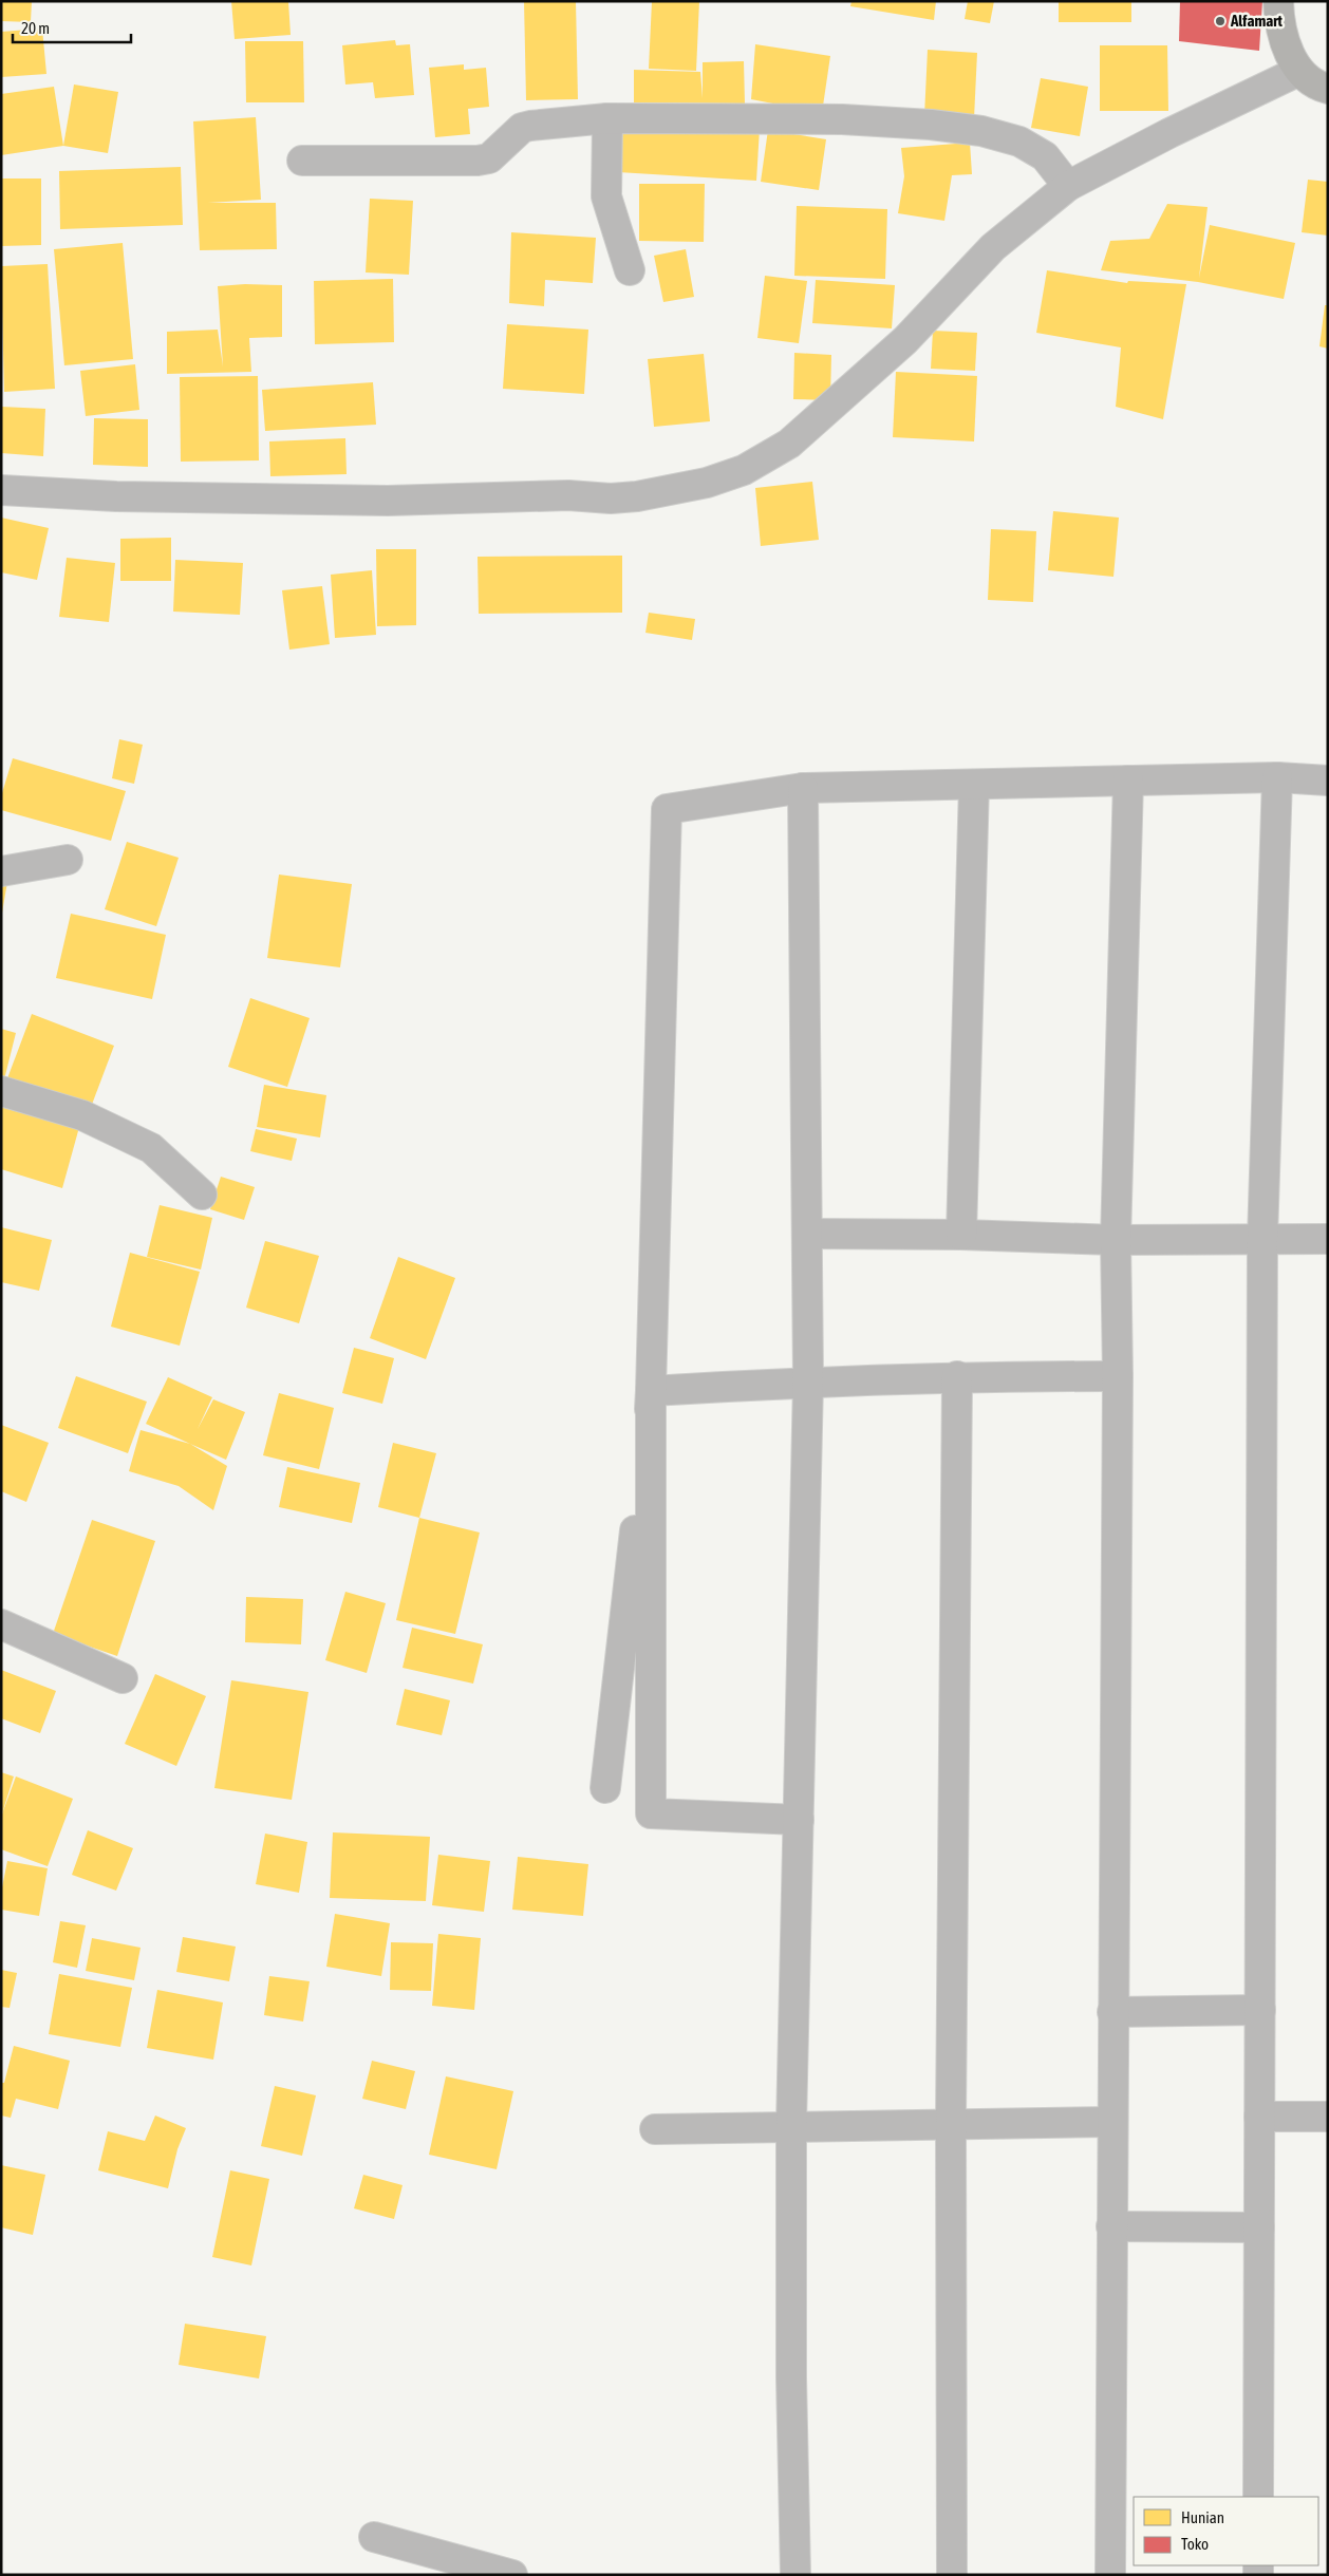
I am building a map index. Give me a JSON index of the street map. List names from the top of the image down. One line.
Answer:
{"places":["Alfamart"],"legend":["Hunian","Toko"],"scale_bar":"20 m"}
